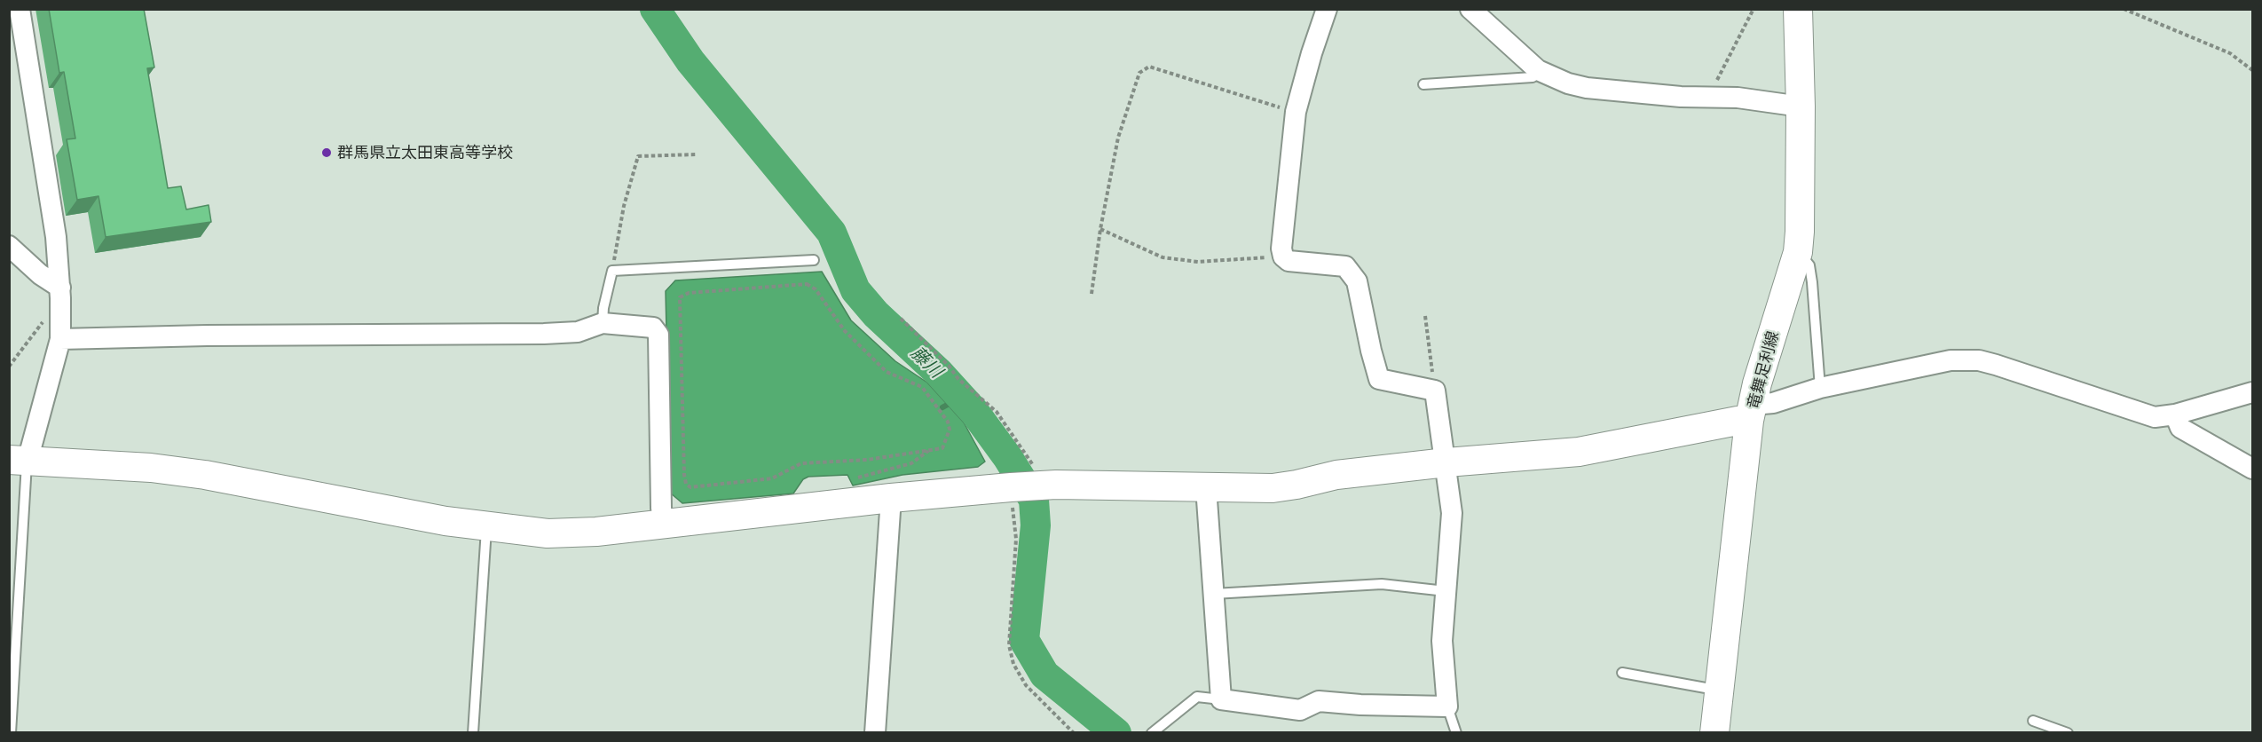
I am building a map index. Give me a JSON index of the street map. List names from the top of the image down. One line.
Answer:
{"streets":{"street":["竜舞足利線"]},"water":["藤川"],"places":["群馬県立太田東高等学校"]}
